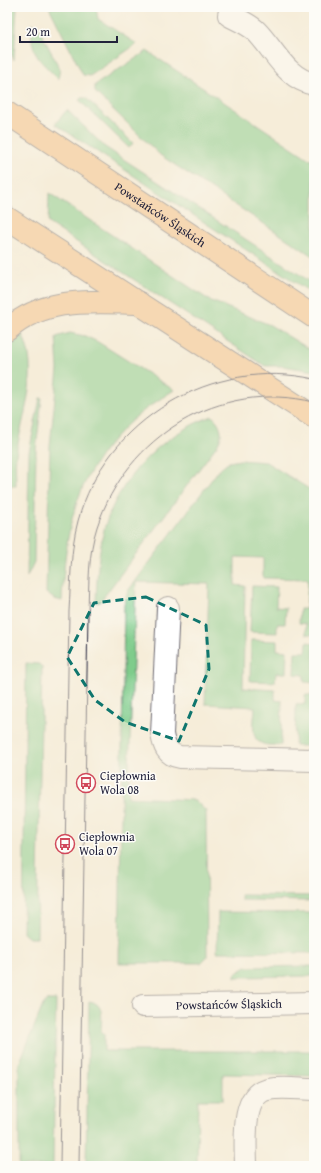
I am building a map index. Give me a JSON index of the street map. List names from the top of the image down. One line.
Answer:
{"streets":{"main road":["Powstańców Śląskich"]},"places":{"bus stop":["Ciepłownia Wola 08","Ciepłownia Wola 07"]},"scale_bar":"20 m"}
